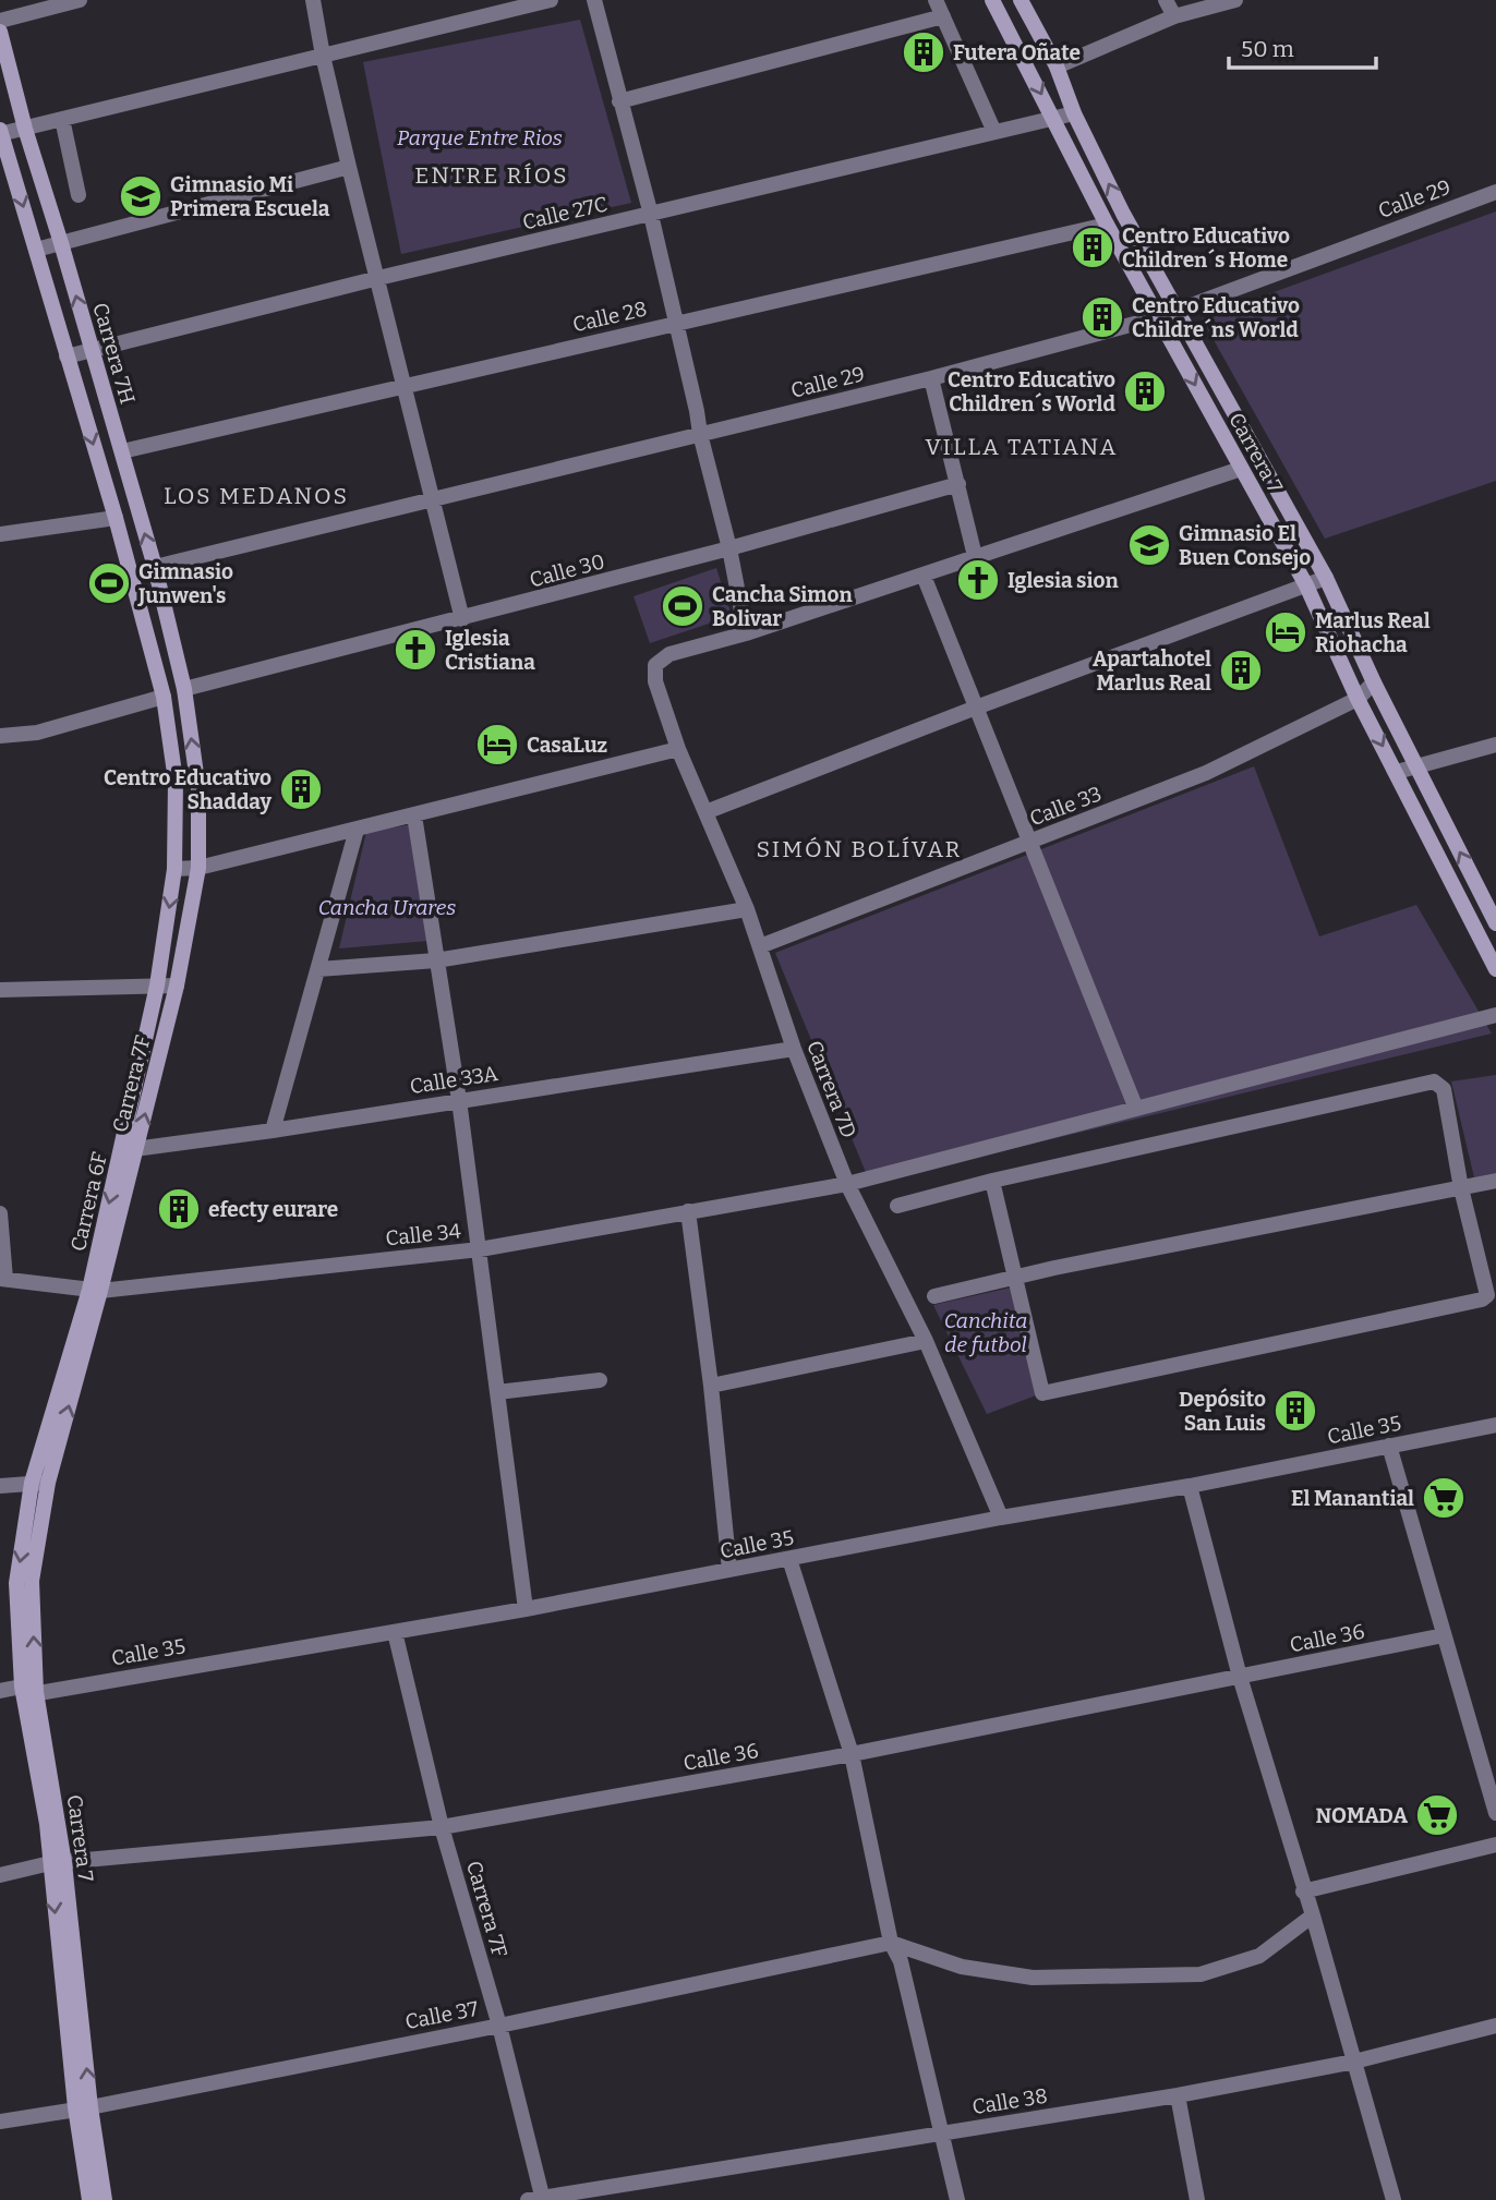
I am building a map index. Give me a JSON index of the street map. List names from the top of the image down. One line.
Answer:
{"streets":{"street":["Calle 29","Calle 27C","Calle 28","Carrera 7H","Carrera 7","Calle 30","Calle 33","Calle 33A","Carrera 7F","Carrera 7D","Carrera 6F","Calle 34","Calle 35","Calle 36","Calle 37","Calle 38"]},"crossings":[["Calle 29","Carrera 7H"],["Calle 29","Carrera 7"],["Calle 27C","Carrera 7H"],["Calle 27C","Carrera 7"],["Calle 28","Carrera 7H"],["Calle 28","Carrera 7"],["Carrera 7H","Calle 30"],["Carrera 7H","Carrera 7F"],["Carrera 7","Calle 33"],["Carrera 7","Carrera 7F"],["Carrera 7","Calle 35"],["Carrera 7","Calle 36"],["Carrera 7","Calle 37"],["Calle 30","Carrera 7F"],["Calle 33","Carrera 7D"],["Calle 33A","Carrera 7F"],["Calle 33A","Carrera 7D"],["Calle 33A","Carrera 6F"],["Carrera 7F","Carrera 6F"],["Carrera 7F","Calle 34"],["Carrera 7F","Calle 35"],["Carrera 7F","Calle 36"],["Carrera 7F","Calle 37"],["Carrera 7F","Calle 38"],["Carrera 7D","Calle 34"],["Carrera 7D","Calle 35"]],"districts":["ENTRE RÍOS","VILLA TATIANA","LOS MEDANOS","SIMÓN BOLÍVAR"],"parks":["Parque Entre Rios","Cancha Urares","Canchita de futbol"],"places":{"building":["Futera Oñate","Centro Educativo Children´s Home","Centro Educativo Childre´ns World","Centro Educativo Children´s World","Apartahotel Marlus Real","Centro Educativo Shadday","efecty eurare","Depósito San Luis"],"school or university":["Gimnasio Mi Primera Escuela","Gimnasio El Buen Consejo"],"church":["Iglesia sion","Iglesia Cristiana"],"sports":["Gimnasio Junwen's","Cancha Simon Bolivar"],"hotel":["Marlus Real Riohacha","CasaLuz"],"supermarket":["El Manantial","NOMADA"]},"scale_bar":"50 m"}
